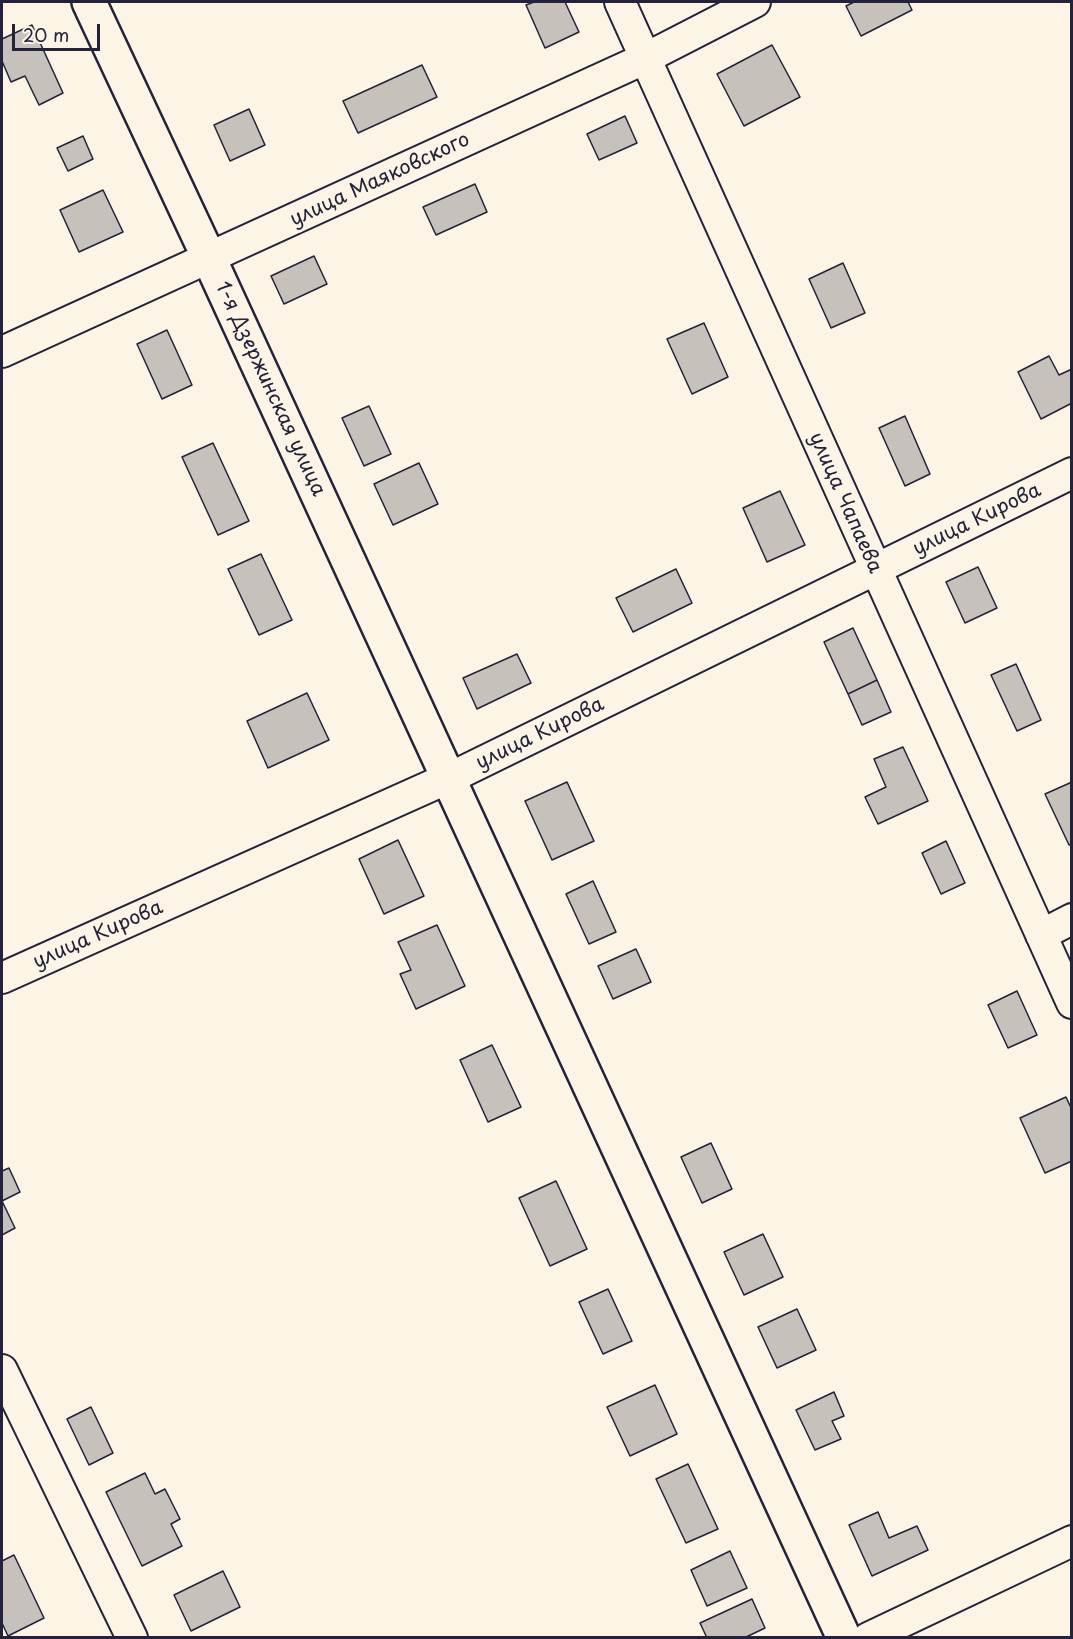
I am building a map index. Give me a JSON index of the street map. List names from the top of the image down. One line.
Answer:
{"streets":{"street":["улица Маяковского","1-я Дзержинская улица","улица Чапаева","улица Кирова"]},"crossings":[["улица Маяковского","1-я Дзержинская улица"],["улица Маяковского","улица Чапаева"],["1-я Дзержинская улица","улица Кирова"],["улица Чапаева","улица Кирова"]],"scale_bar":"20 m"}
